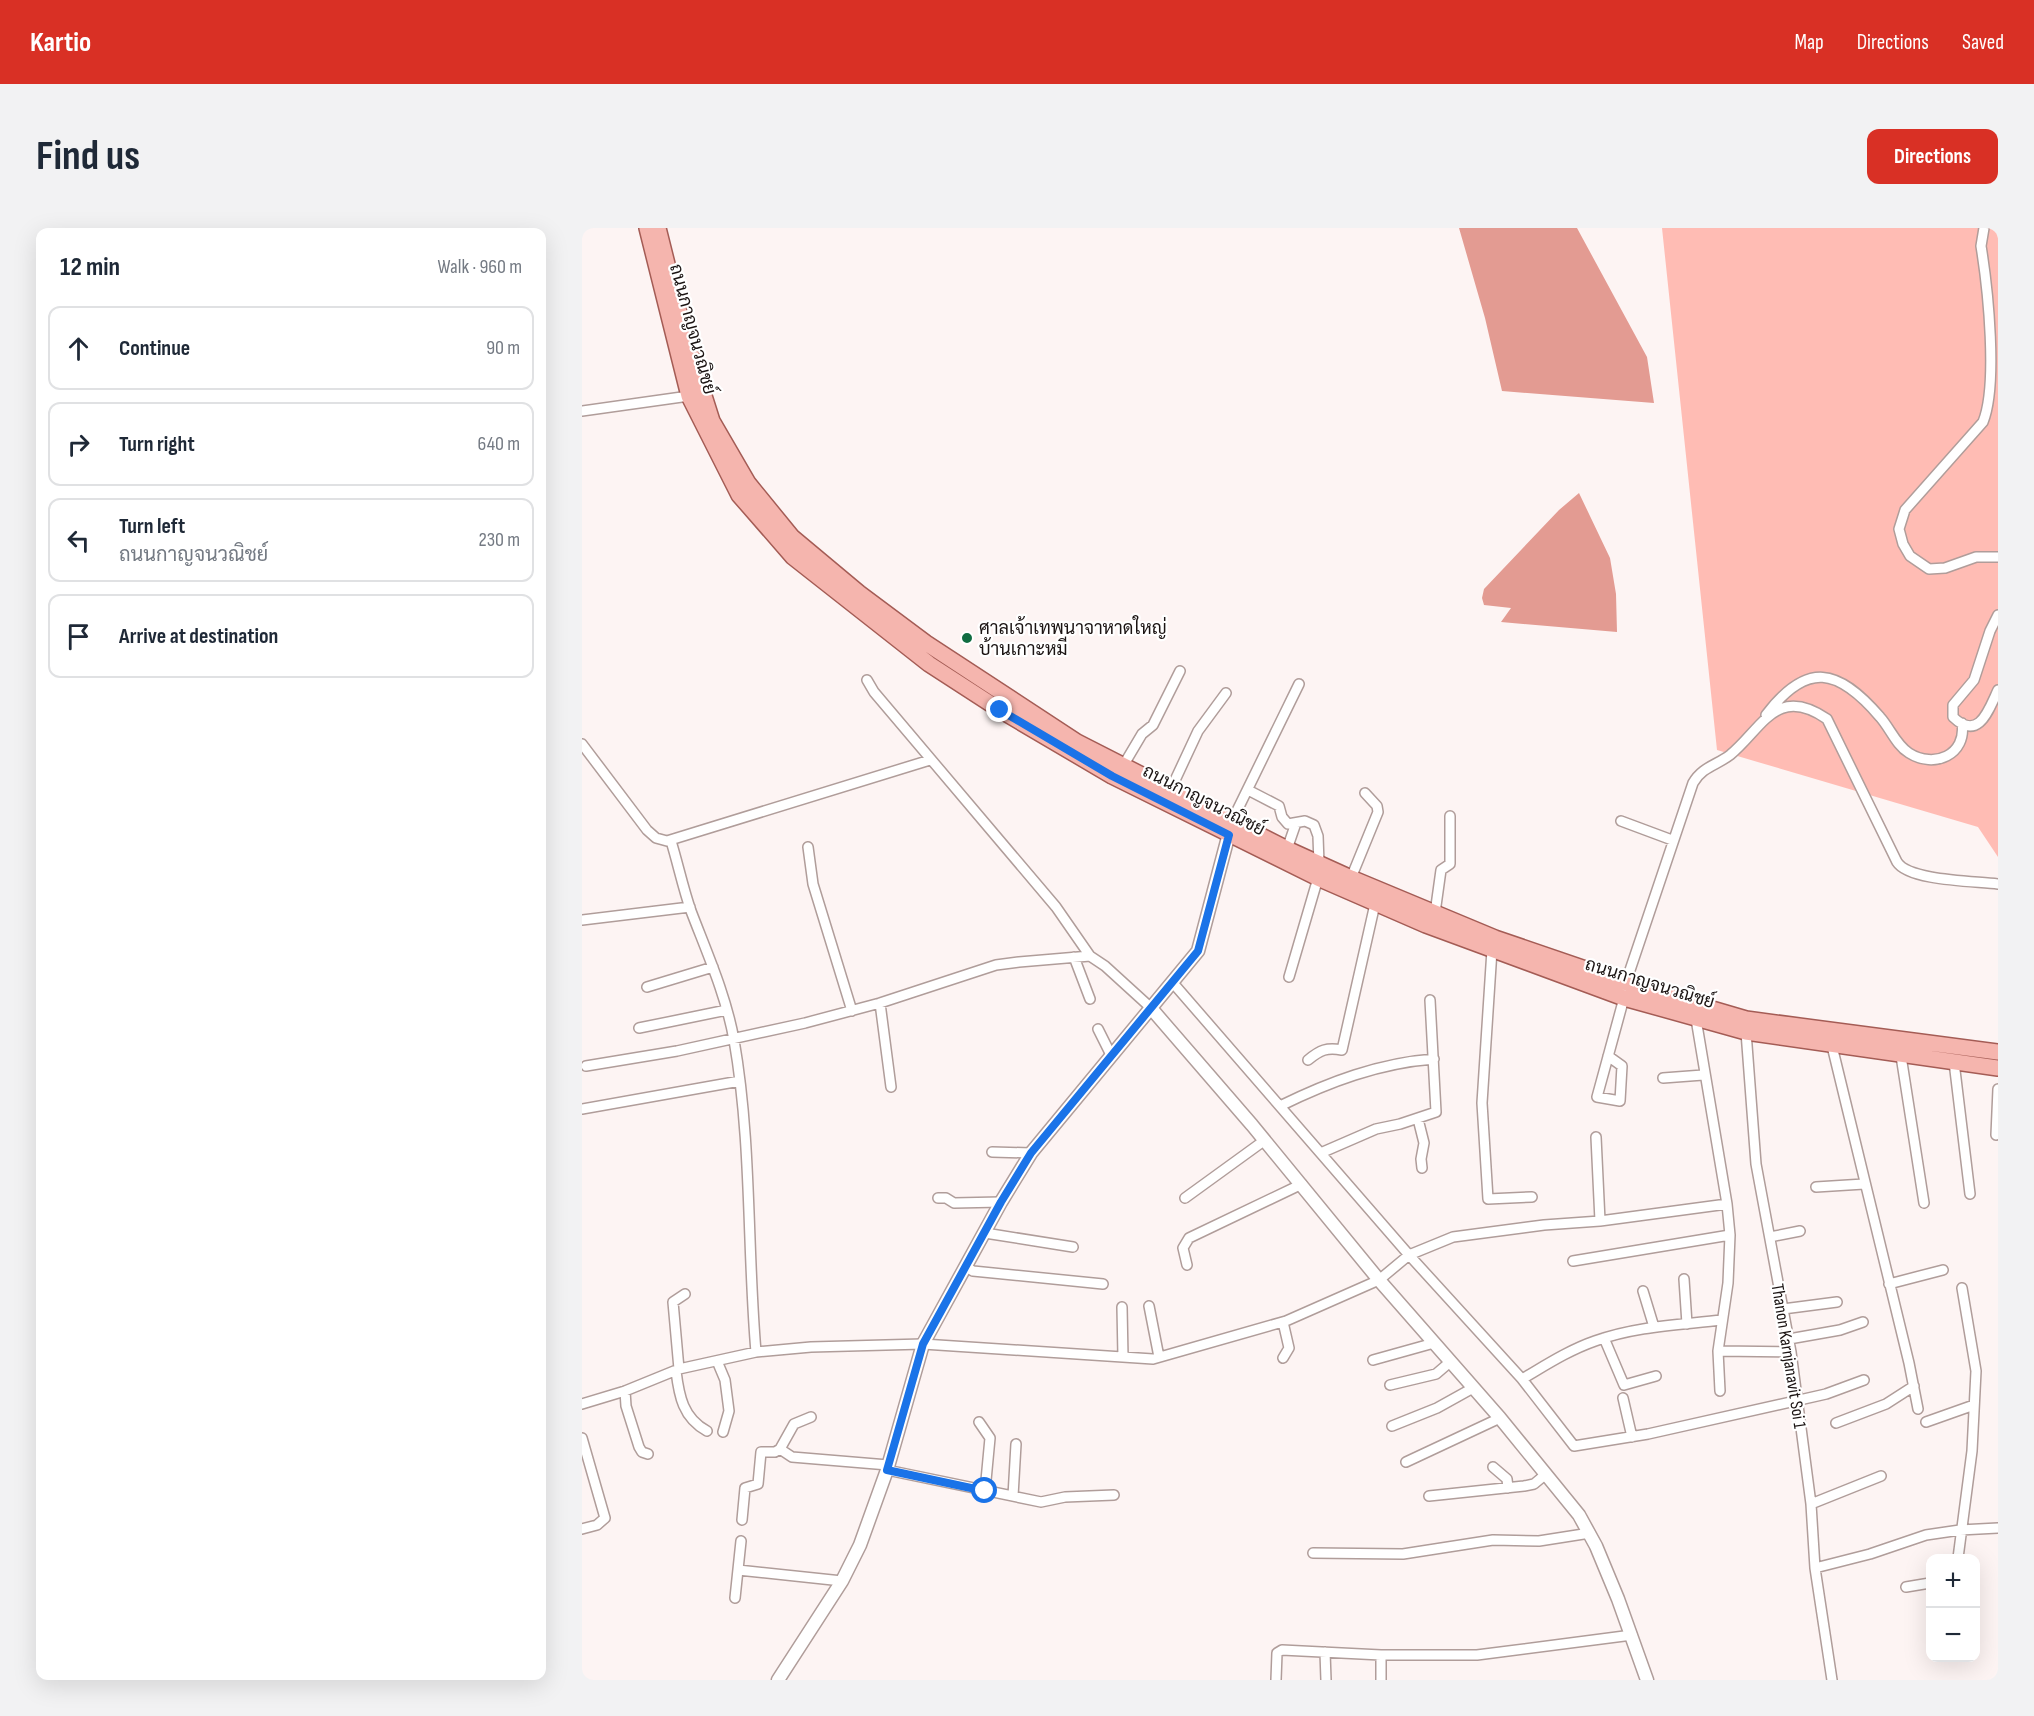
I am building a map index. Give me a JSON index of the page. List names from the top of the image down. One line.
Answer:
{"streets":{"main road":["ถนนกาญจนวณิชย์"],"street":["Thanon Karnjanavit Soi 1"]},"crossings":[["ถนนกาญจนวณิชย์","Thanon Karnjanavit Soi 1"]],"places":["ศาลเจ้าเทพนาจาหาดใหญ่ บ้านเกาะหมี"],"page":{"header":"Kartio","nav":["Map","Directions","Saved"],"buttons":"Directions","title":"Find us","heading":["12 min","Walk · 960 m"],"list":[["Continue","90 m"],["Turn right","640 m"],["Turn left","ถนนกาญจนวณิชย์","230 m"],"Arrive at destination"],"map_buttons":["+","−"]}}
